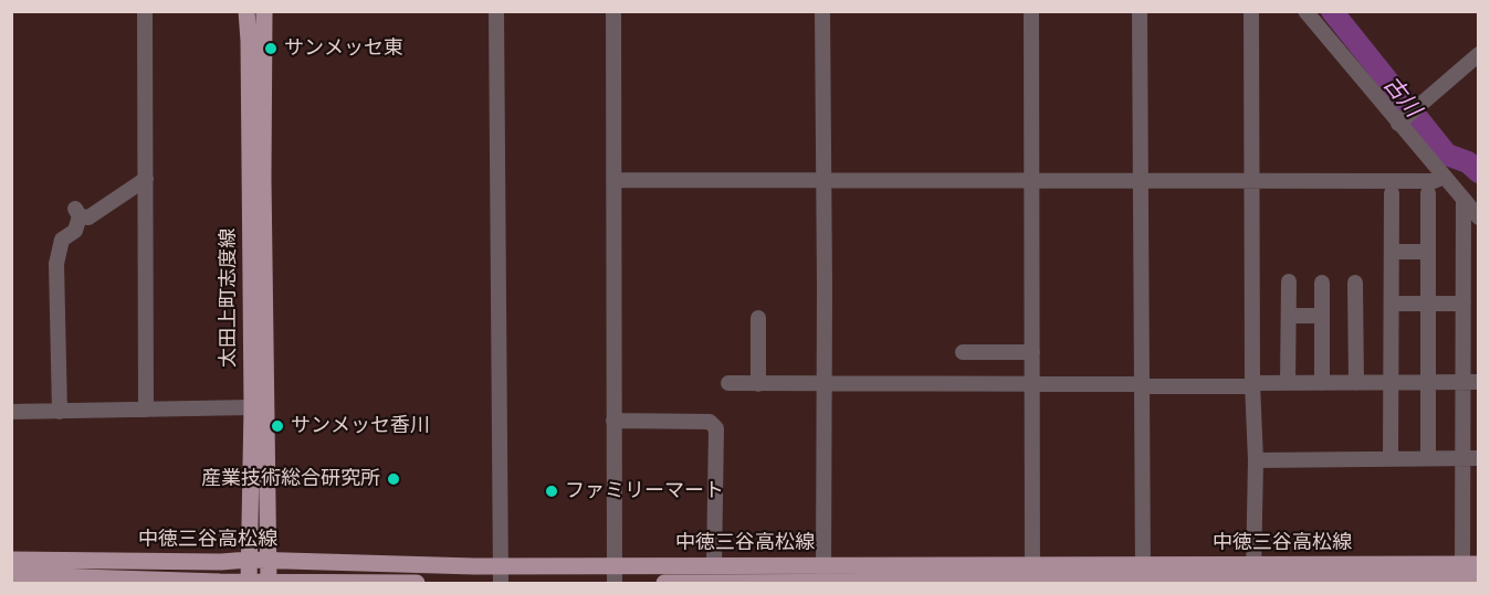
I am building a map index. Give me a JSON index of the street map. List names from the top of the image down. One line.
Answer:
{"streets":{"main road":["太田上町志度線","中徳三谷高松線"]},"crossings":[["太田上町志度線","中徳三谷高松線"]],"water":["古川"],"places":["サンメッセ東","サンメッセ香川","産業技術総合研究所","ファミリーマート"]}
